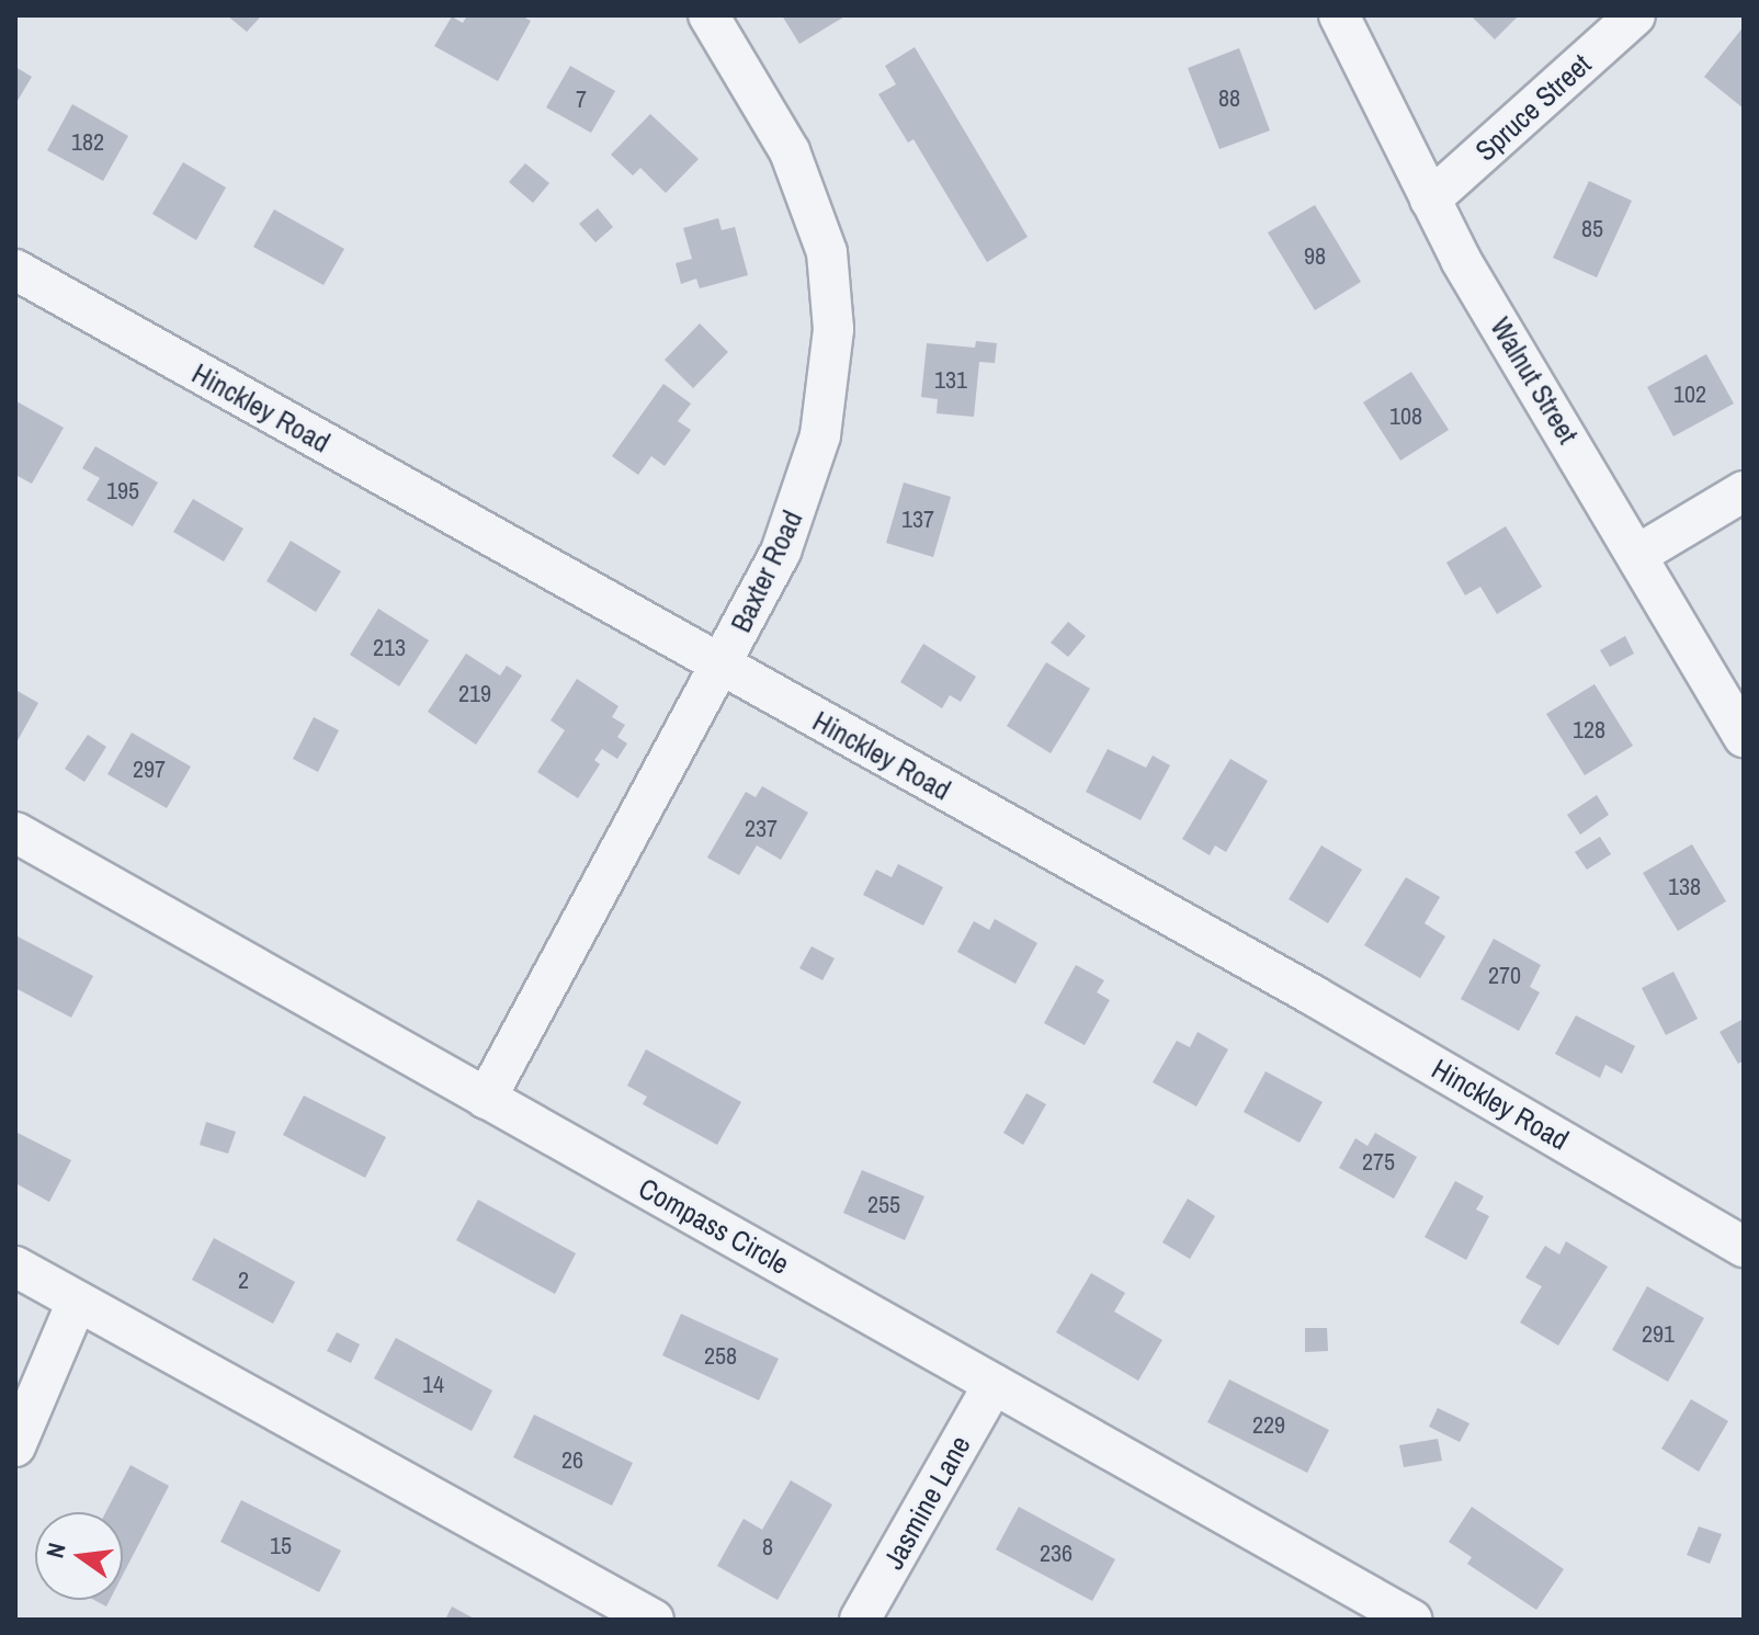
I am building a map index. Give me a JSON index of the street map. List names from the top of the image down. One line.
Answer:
{"streets":{"street":["Spruce Street","Walnut Street","Hinckley Road","Baxter Road","Compass Circle","Jasmine Lane"]},"crossings":[["Spruce Street","Walnut Street"],["Hinckley Road","Baxter Road"],["Baxter Road","Compass Circle"],["Compass Circle","Jasmine Lane"]],"house_numbers":["88","7","182","85","98","131","102","108","195","137","213","219","128","297","237","138","270","275","255","2","291","258","14","229","26","15","8","236"],"north":"left"}
